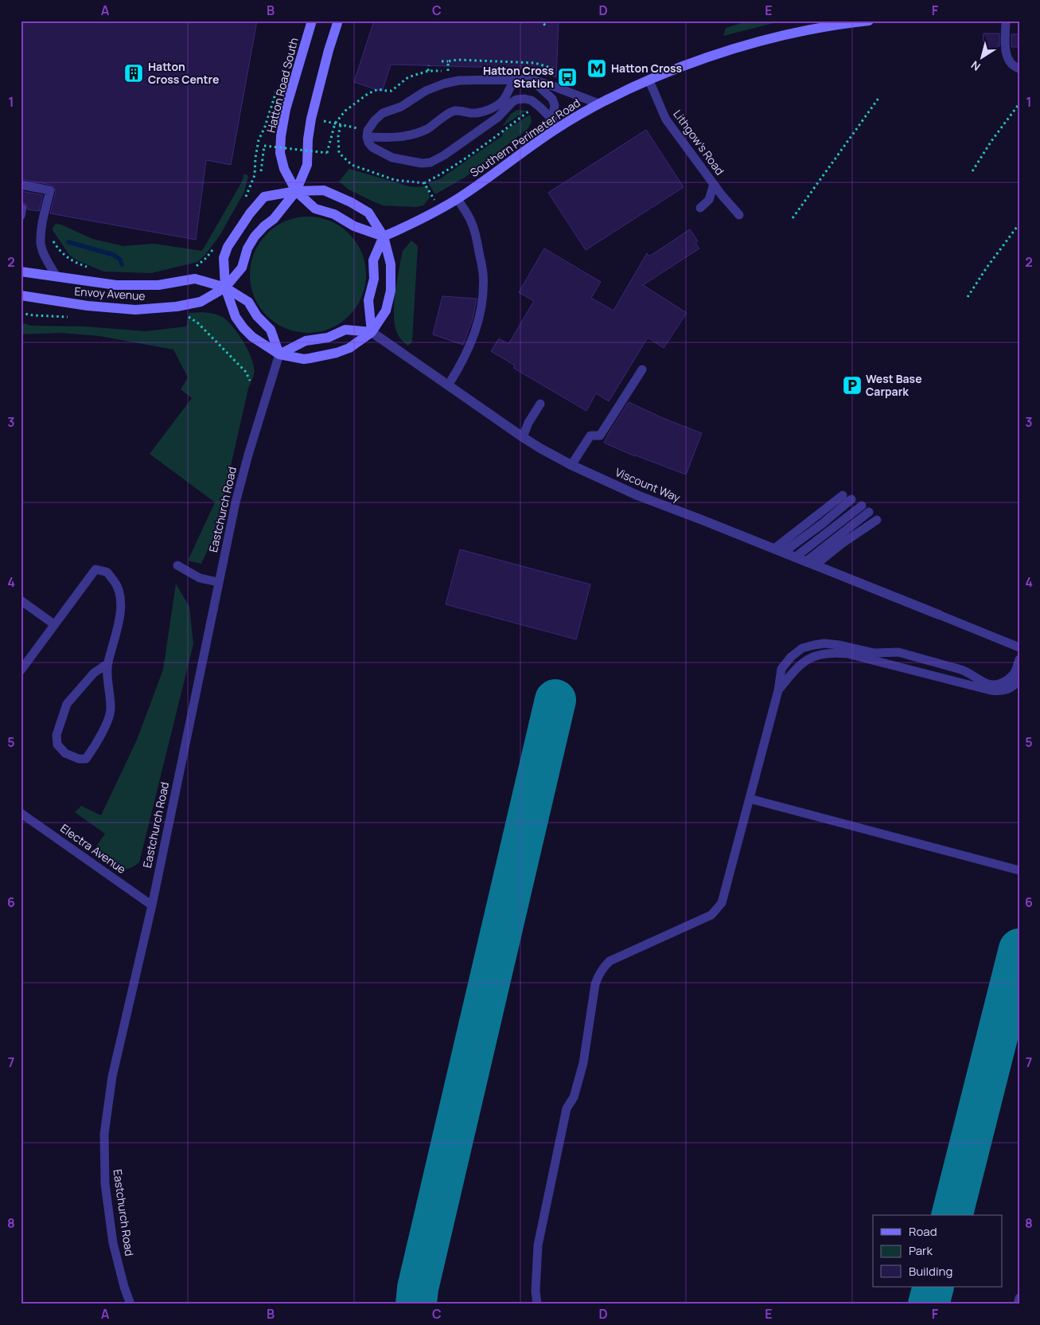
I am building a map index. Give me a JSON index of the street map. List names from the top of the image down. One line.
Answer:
{"streets":{"street":["Hatton Road South","Southern Perimeter Road","Envoy Avenue","Viscount Way"],"lane":["Lithgow's Road","Eastchurch Road","Electra Avenue"]},"crossings":[["Hatton Road South","Southern Perimeter Road"],["Southern Perimeter Road","Lithgow's Road"],["Eastchurch Road","Electra Avenue"]],"places":{"metro station":["Hatton Cross"],"building":["Hatton Cross Centre"],"bus stop":["Hatton Cross Station"],"parking":["West Base Carpark"]},"legend":["Road","Park","Building"],"north":"bottom left","grid":{"columns":["A","B","C","D","E","F"],"rows":["1","2","3","4","5","6","7","8"]}}
